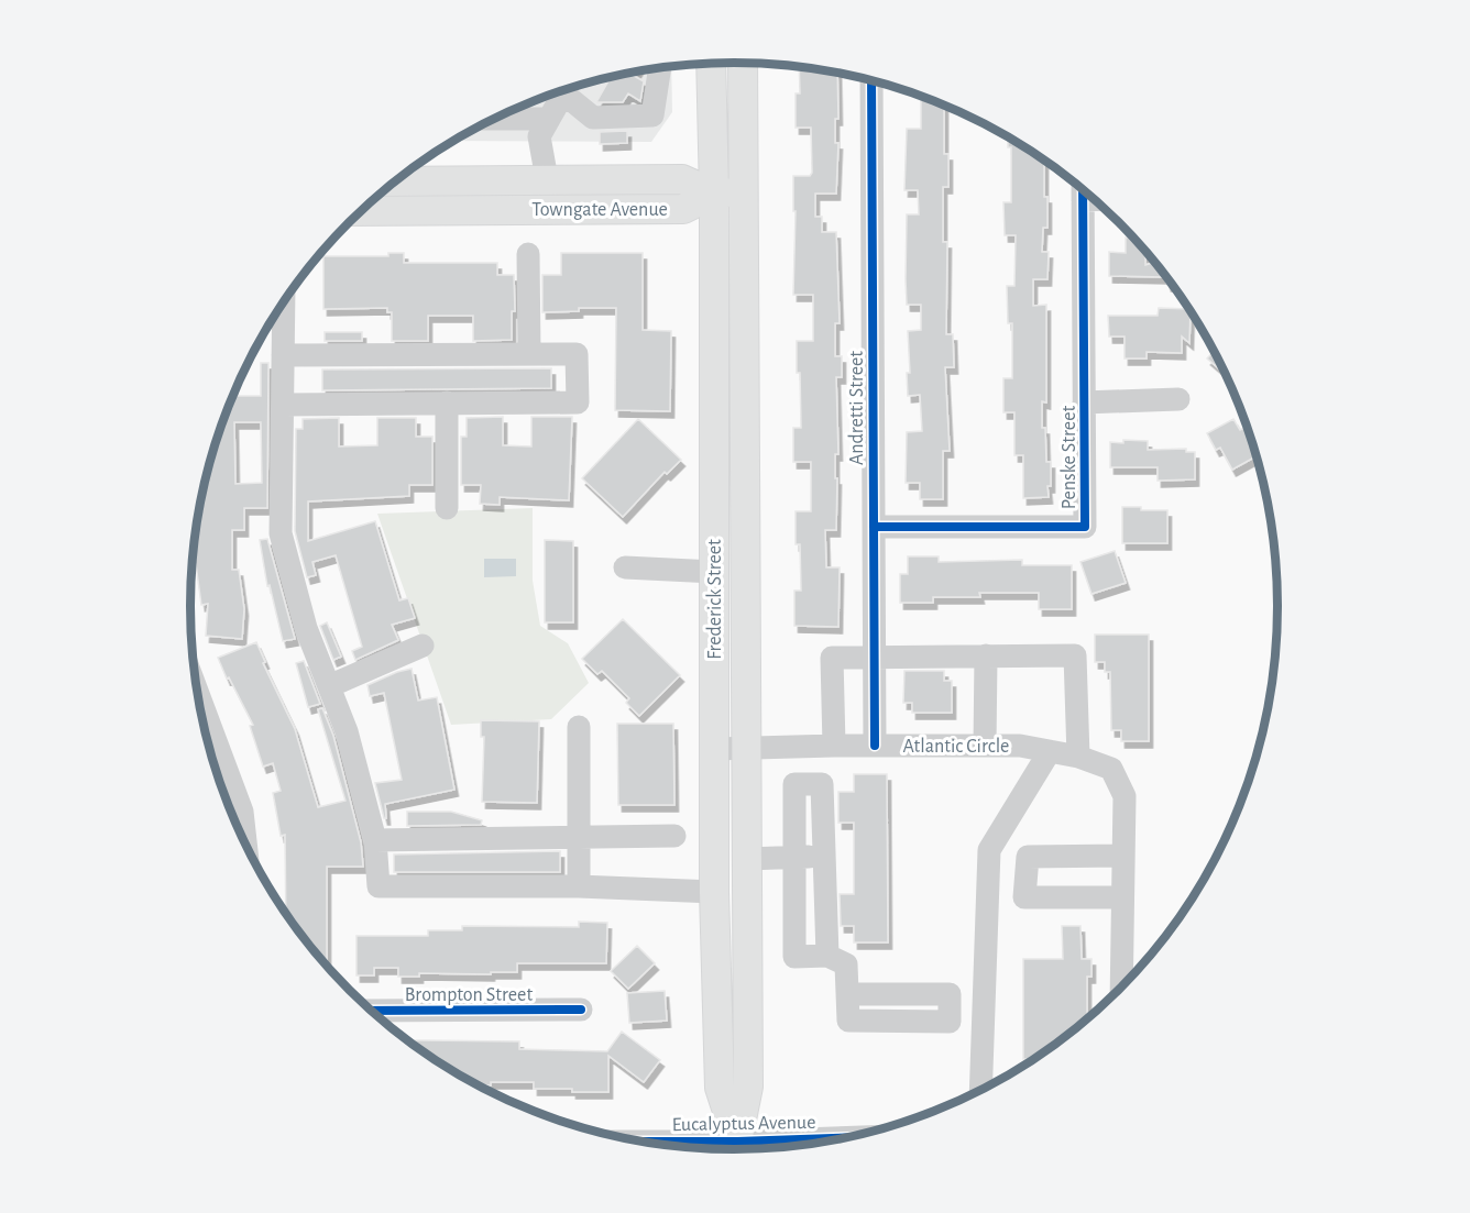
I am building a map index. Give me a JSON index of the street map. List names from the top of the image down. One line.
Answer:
{"streets":{"main road":["Towngate Avenue","Frederick Street"],"street":["Andretti Street","Penske Street","Atlantic Circle","Brompton Street","Eucalyptus Avenue"]},"crossings":[["Towngate Avenue","Frederick Street"],["Andretti Street","Penske Street"],["Andretti Street","Atlantic Circle"],["Frederick Street","Atlantic Circle"]]}
